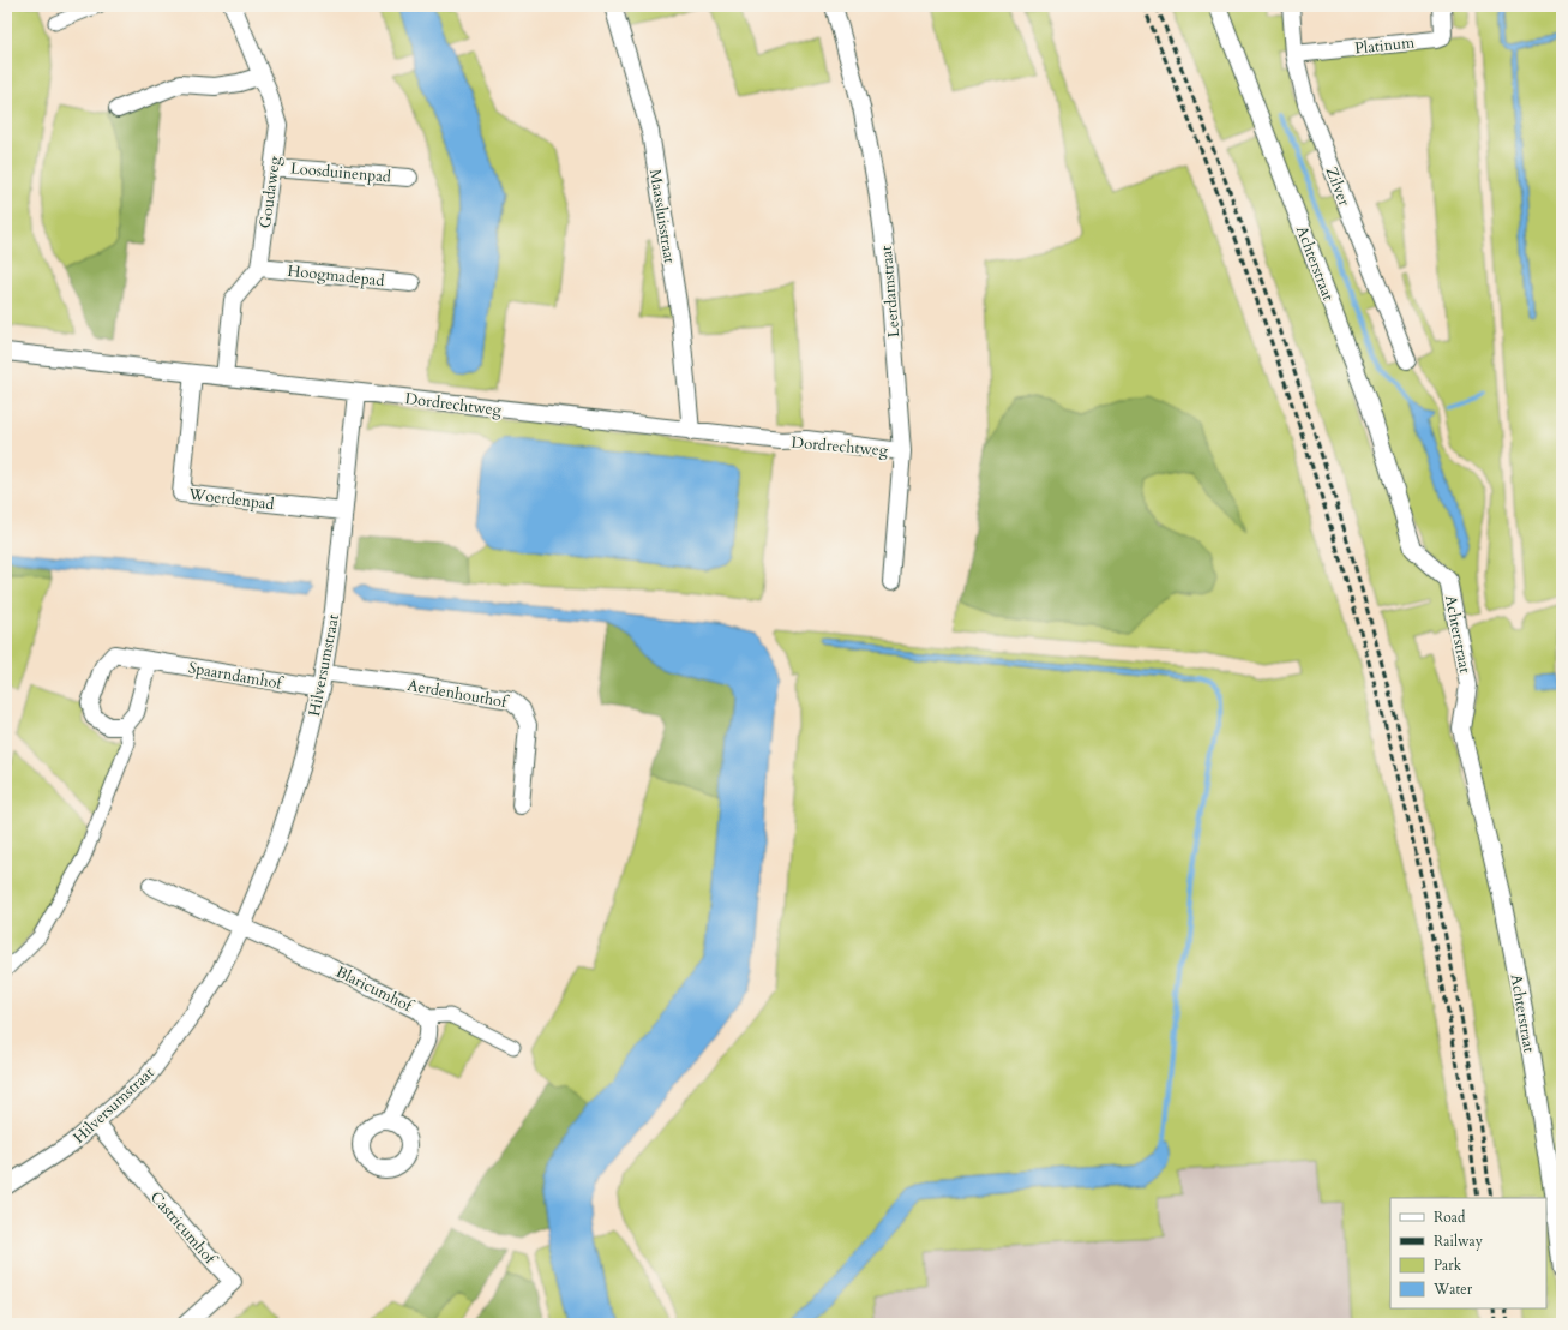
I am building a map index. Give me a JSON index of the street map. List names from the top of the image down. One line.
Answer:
{"streets":{"street":["Platinum","Loosduinenpad","Zilver","Goudaweg","Maassluisstraat","Achterstraat","Hoogmadepad","Leerdamstraat","Dordrechtweg","Woerdenpad","Hilversumstraat","Spaarndamhof","Aerdenhouthof","Blaricumhof","Castricumhof"]},"crossings":[["Platinum","Zilver"],["Loosduinenpad","Goudaweg"],["Goudaweg","Hoogmadepad"],["Maassluisstraat","Dordrechtweg"],["Leerdamstraat","Dordrechtweg"],["Dordrechtweg","Woerdenpad"],["Dordrechtweg","Hilversumstraat"],["Woerdenpad","Hilversumstraat"],["Hilversumstraat","Spaarndamhof"],["Hilversumstraat","Aerdenhouthof"],["Hilversumstraat","Blaricumhof"],["Hilversumstraat","Castricumhof"],["Spaarndamhof","Aerdenhouthof"]],"legend":["Road","Railway","Park","Water"]}
